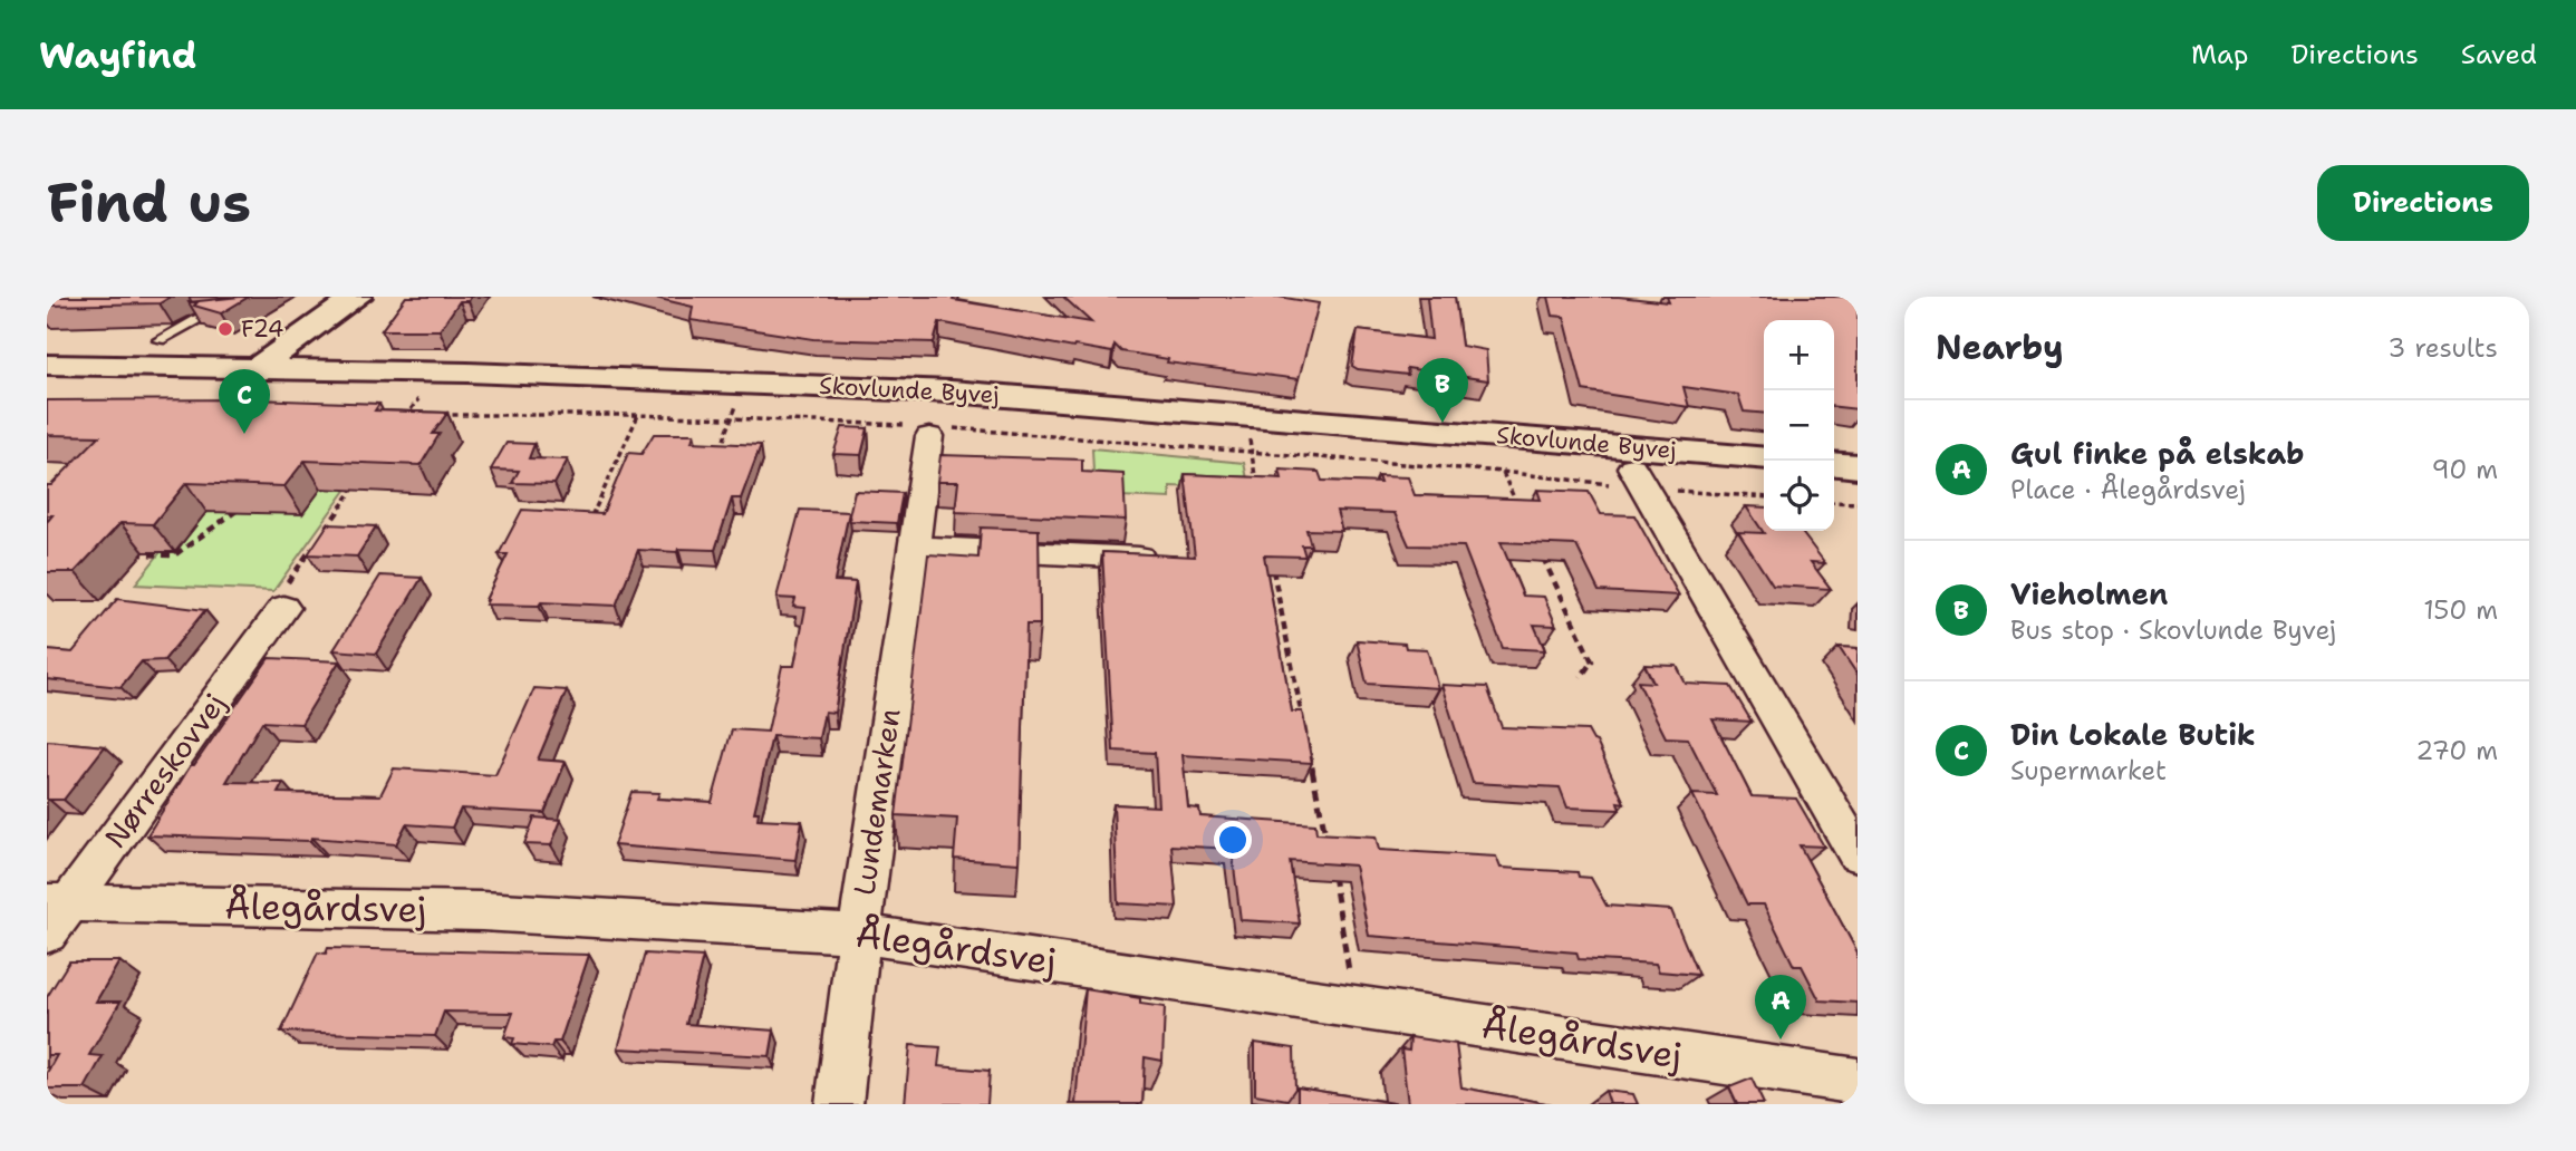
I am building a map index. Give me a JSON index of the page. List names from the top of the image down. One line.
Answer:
{"streets":{"main road":["Skovlunde Byvej"],"street":["Nørreskovvej","Lundemarken","Ålegårdsvej"]},"crossings":[["Nørreskovvej","Ålegårdsvej"],["Lundemarken","Ålegårdsvej"]],"places":["F24"],"page":{"header":"Wayfind","nav":["Map","Directions","Saved"],"buttons":"Directions","title":"Find us","heading":["Nearby","3 results"],"map_buttons":["+","−"],"pins":["B","C","A"],"list":[{"mark":"A","name":"Gul finke på elskab","note":"Place · Ålegårdsvej","value":"90 m"},{"mark":"B","name":"Vieholmen","note":"Bus stop · Skovlunde Byvej","value":"150 m"},{"mark":"C","name":"Din Lokale Butik","note":"Supermarket","value":"270 m"}]}}
